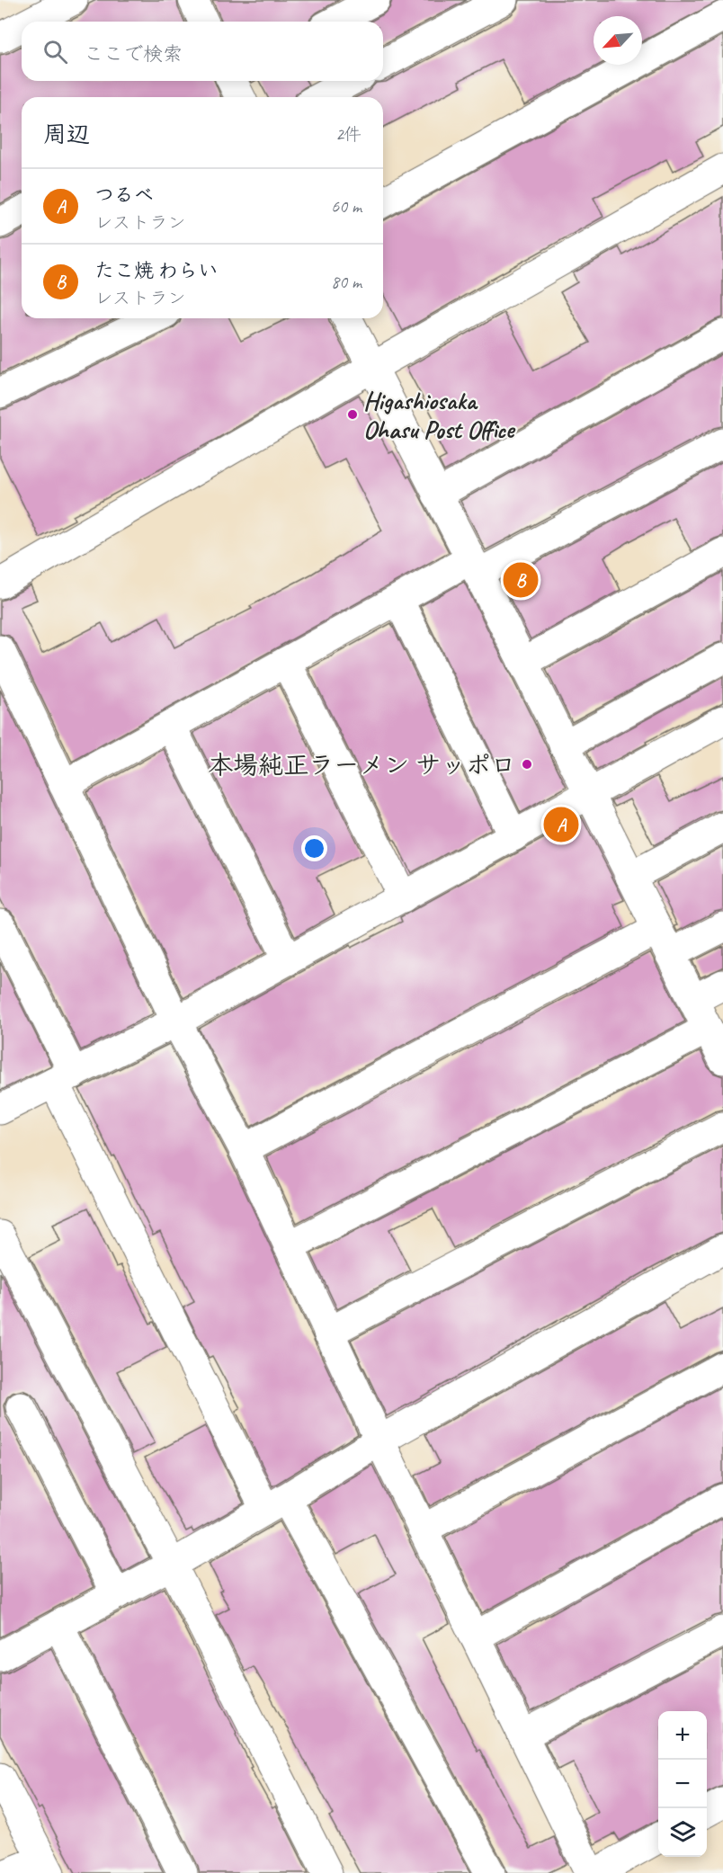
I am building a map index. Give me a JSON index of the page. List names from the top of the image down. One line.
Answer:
{"places":["Higashiosaka Ohasu Post Office","本場純正ラーメン サッポロ"],"north":"bottom left","page":{"search":"ここで検索","heading":["周辺","2件"],"list":[{"mark":"A","name":"つるべ","note":"レストラン","value":"60 m"},{"mark":"B","name":"たこ焼 わらい","note":"レストラン","value":"80 m"}],"pins":["B","A"],"map_buttons":["+","−"]}}
